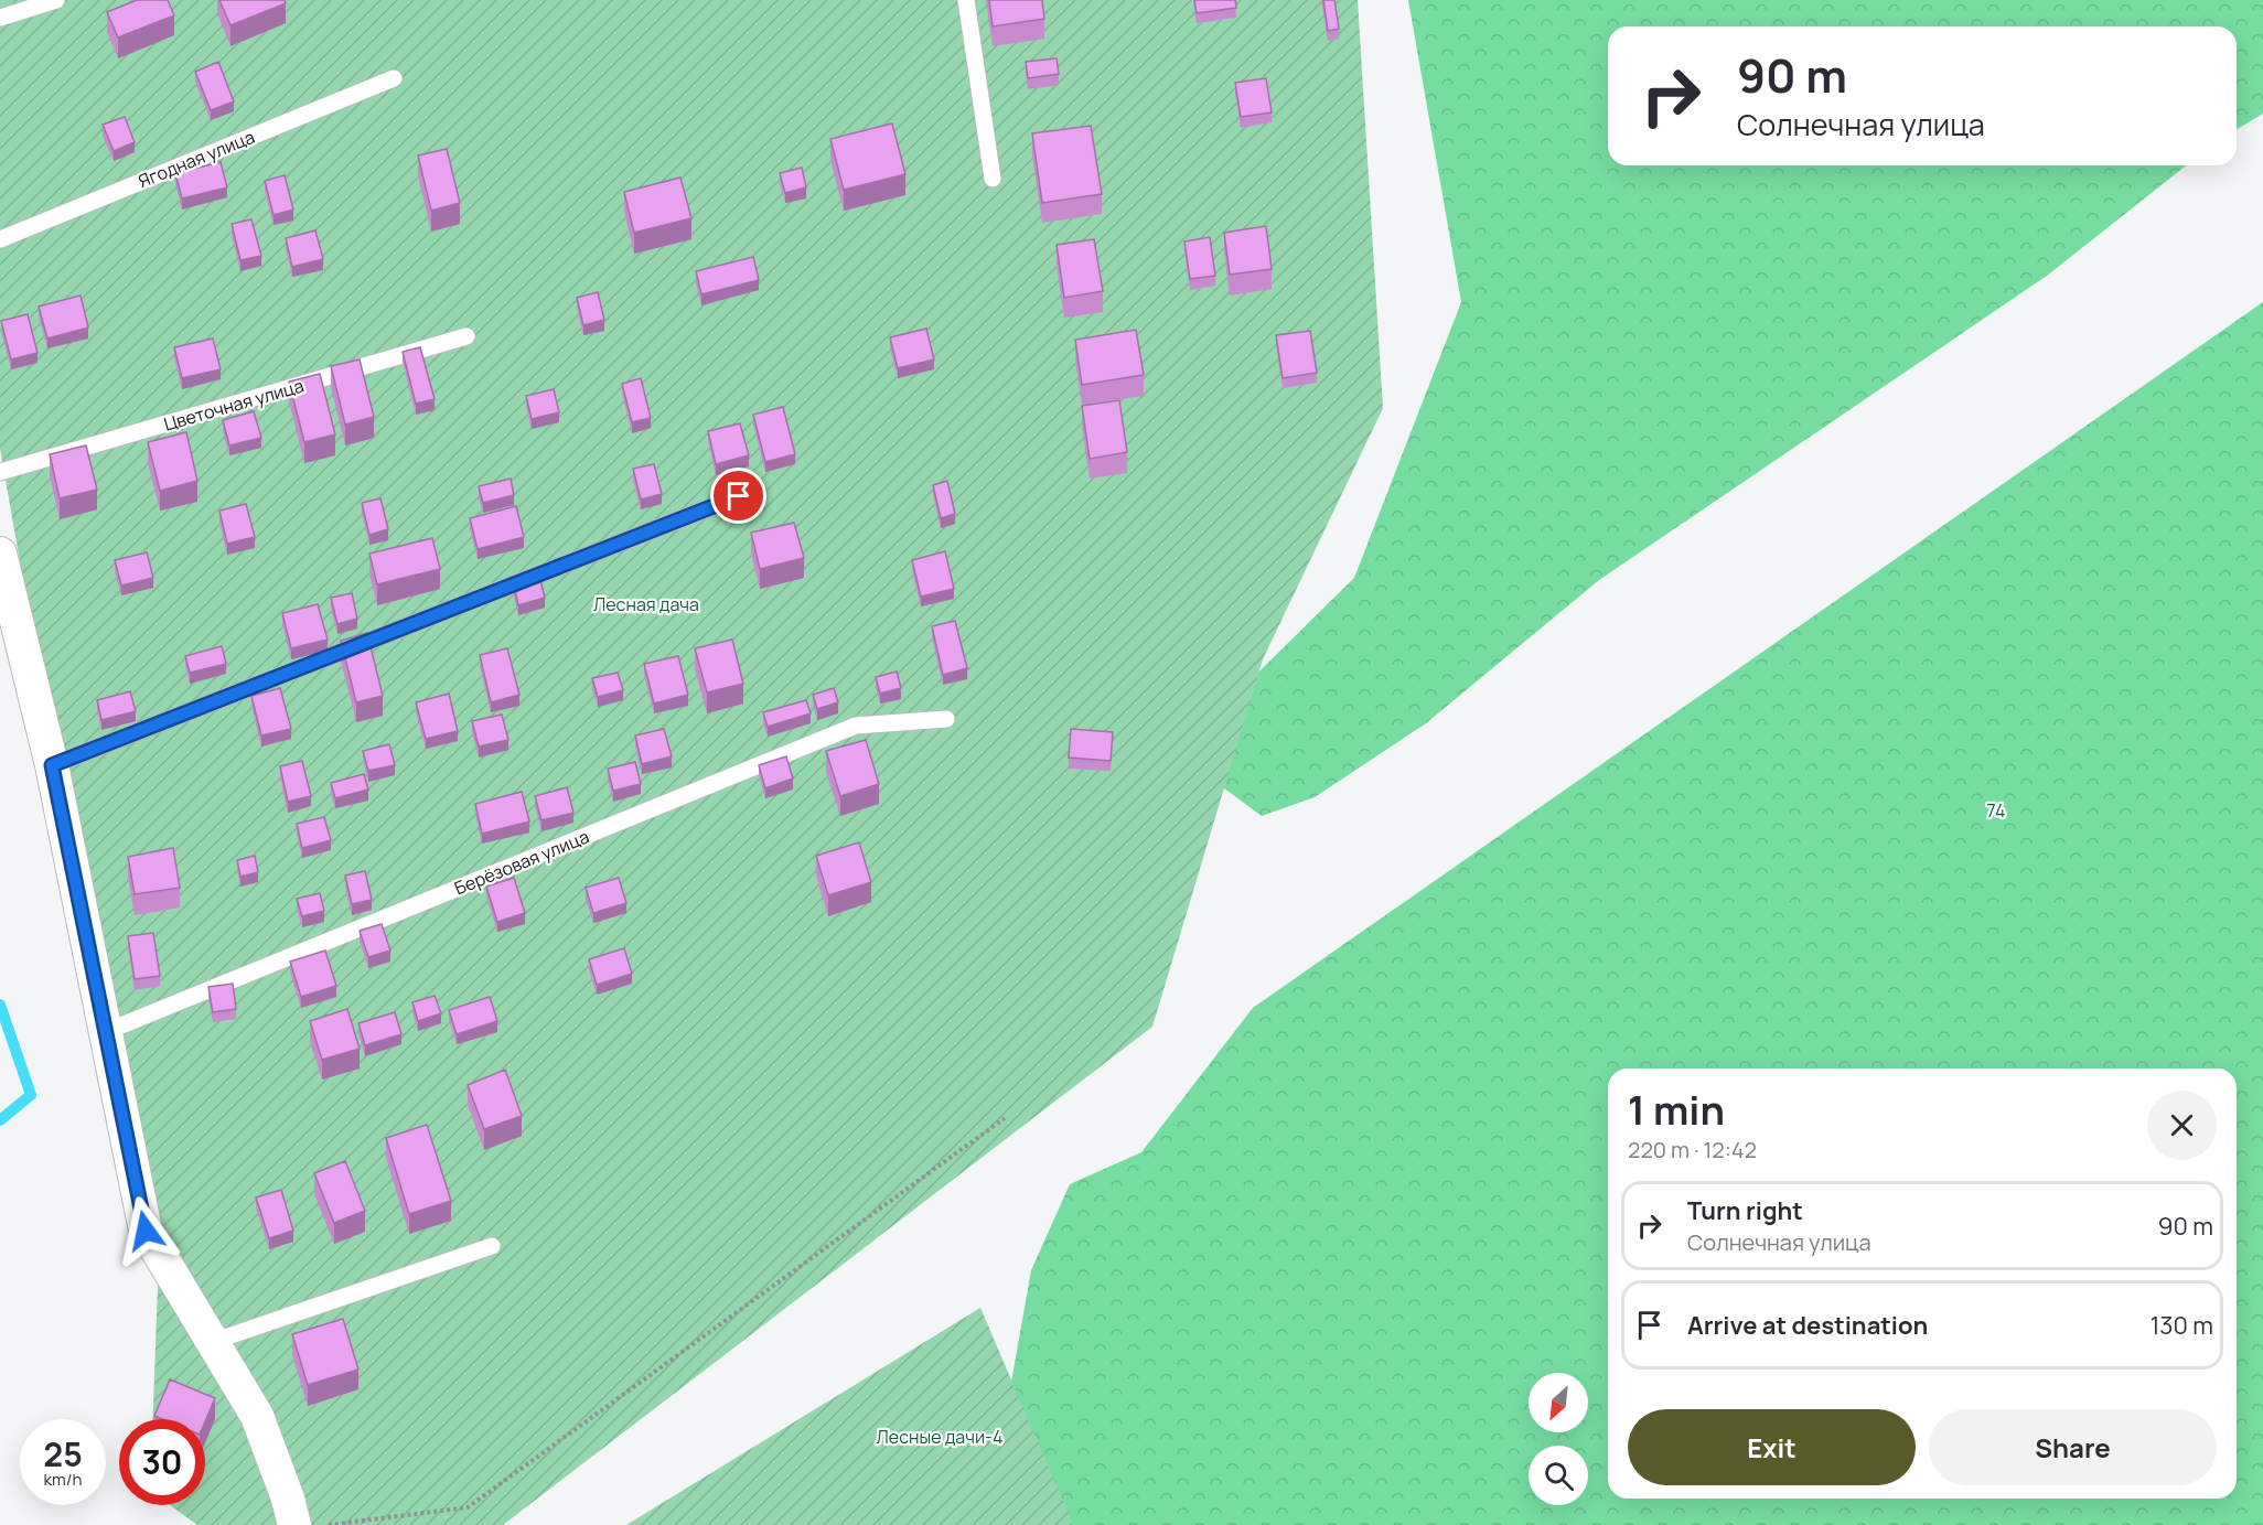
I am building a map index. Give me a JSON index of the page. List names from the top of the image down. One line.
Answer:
{"streets":{"lane":["Ягодная улица","Цветочная улица","Берёзовая улица"]},"parks":["Лесная дача","74","Лесные дачи-4"],"north":"bottom left","page":{"turn":["90 m","Солнечная улица"],"heading":["1 min","220 m · 12:42"],"list":[{"name":"Turn right","note":"Солнечная улица","value":"90 m"},{"name":"Arrive at destination","value":"130 m"}],"buttons":["Exit","Share"],"speed":"25 km/h","limit":"30"}}
